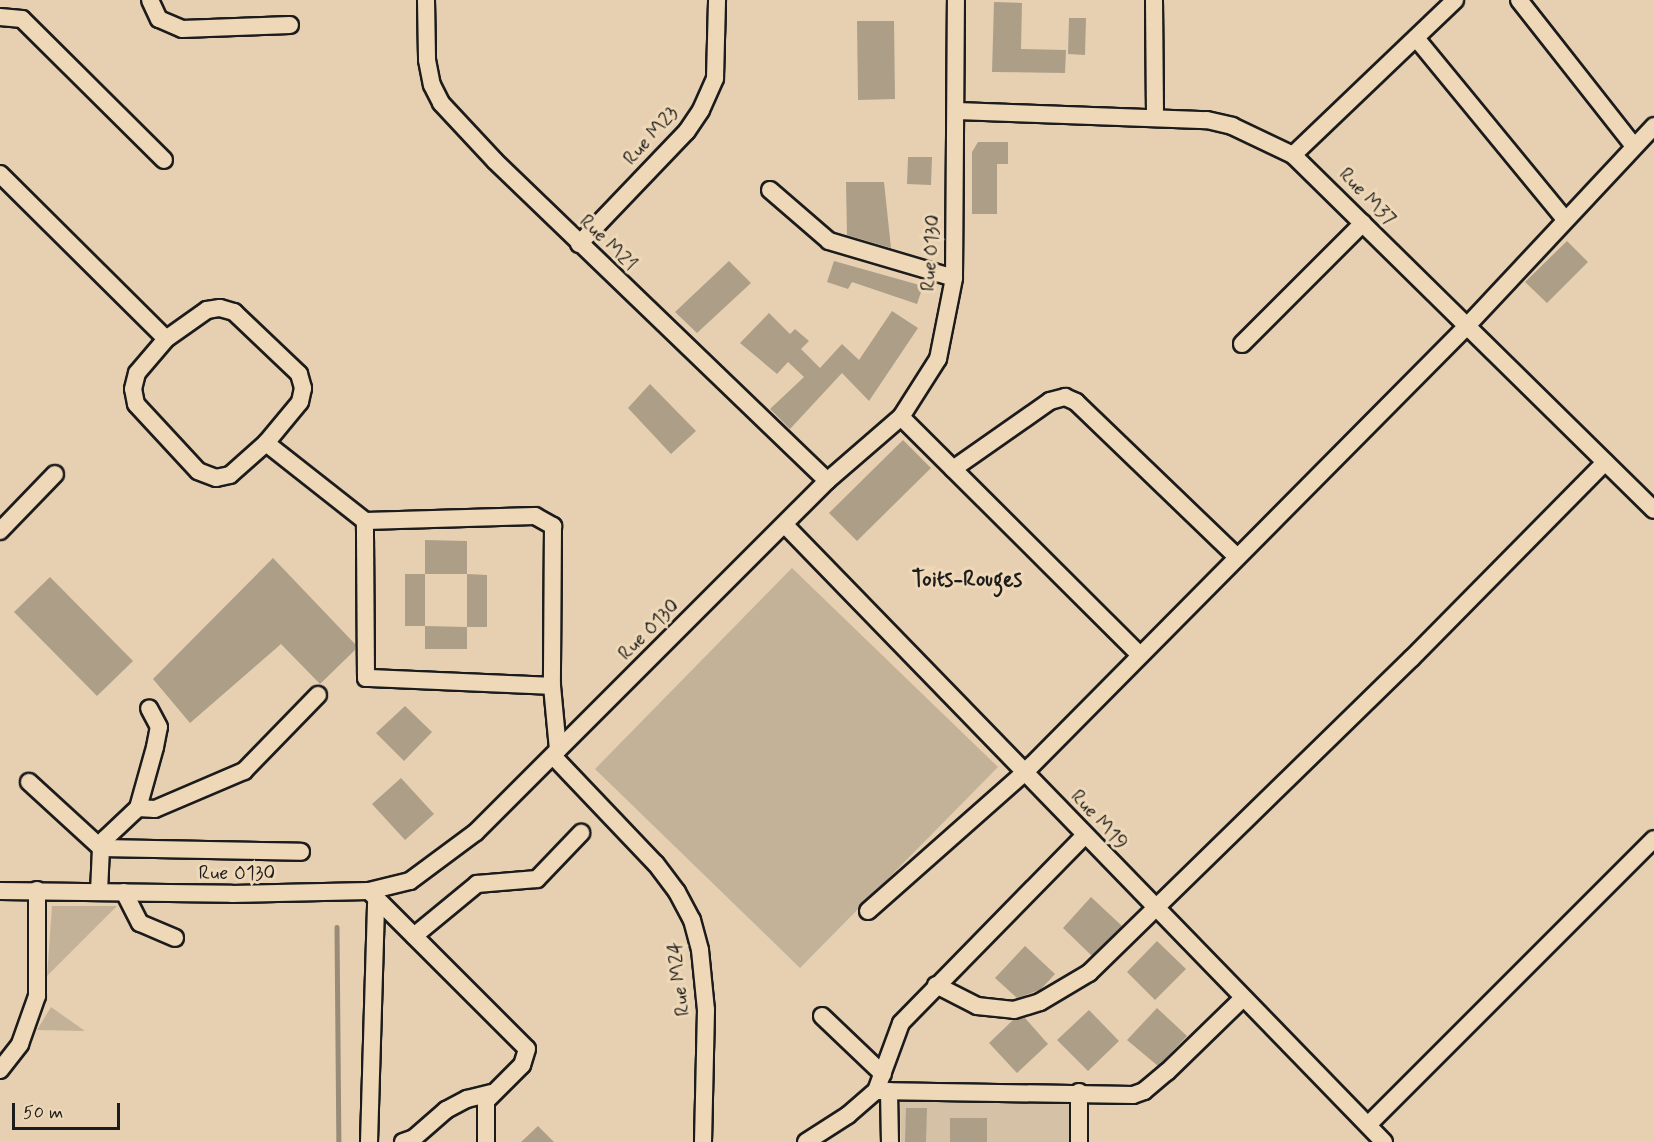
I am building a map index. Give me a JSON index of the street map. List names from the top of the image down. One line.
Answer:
{"streets":{"street":["Rue M23","Rue M37","Rue M21","Rue O130","Rue M19","Rue M24"]},"crossings":[["Rue M23","Rue M21"],["Rue M37","Rue O130"],["Rue M21","Rue O130"],["Rue O130","Rue M19"],["Rue O130","Rue M24"]],"districts":["Toits-Rouges"],"scale_bar":"50 m"}
